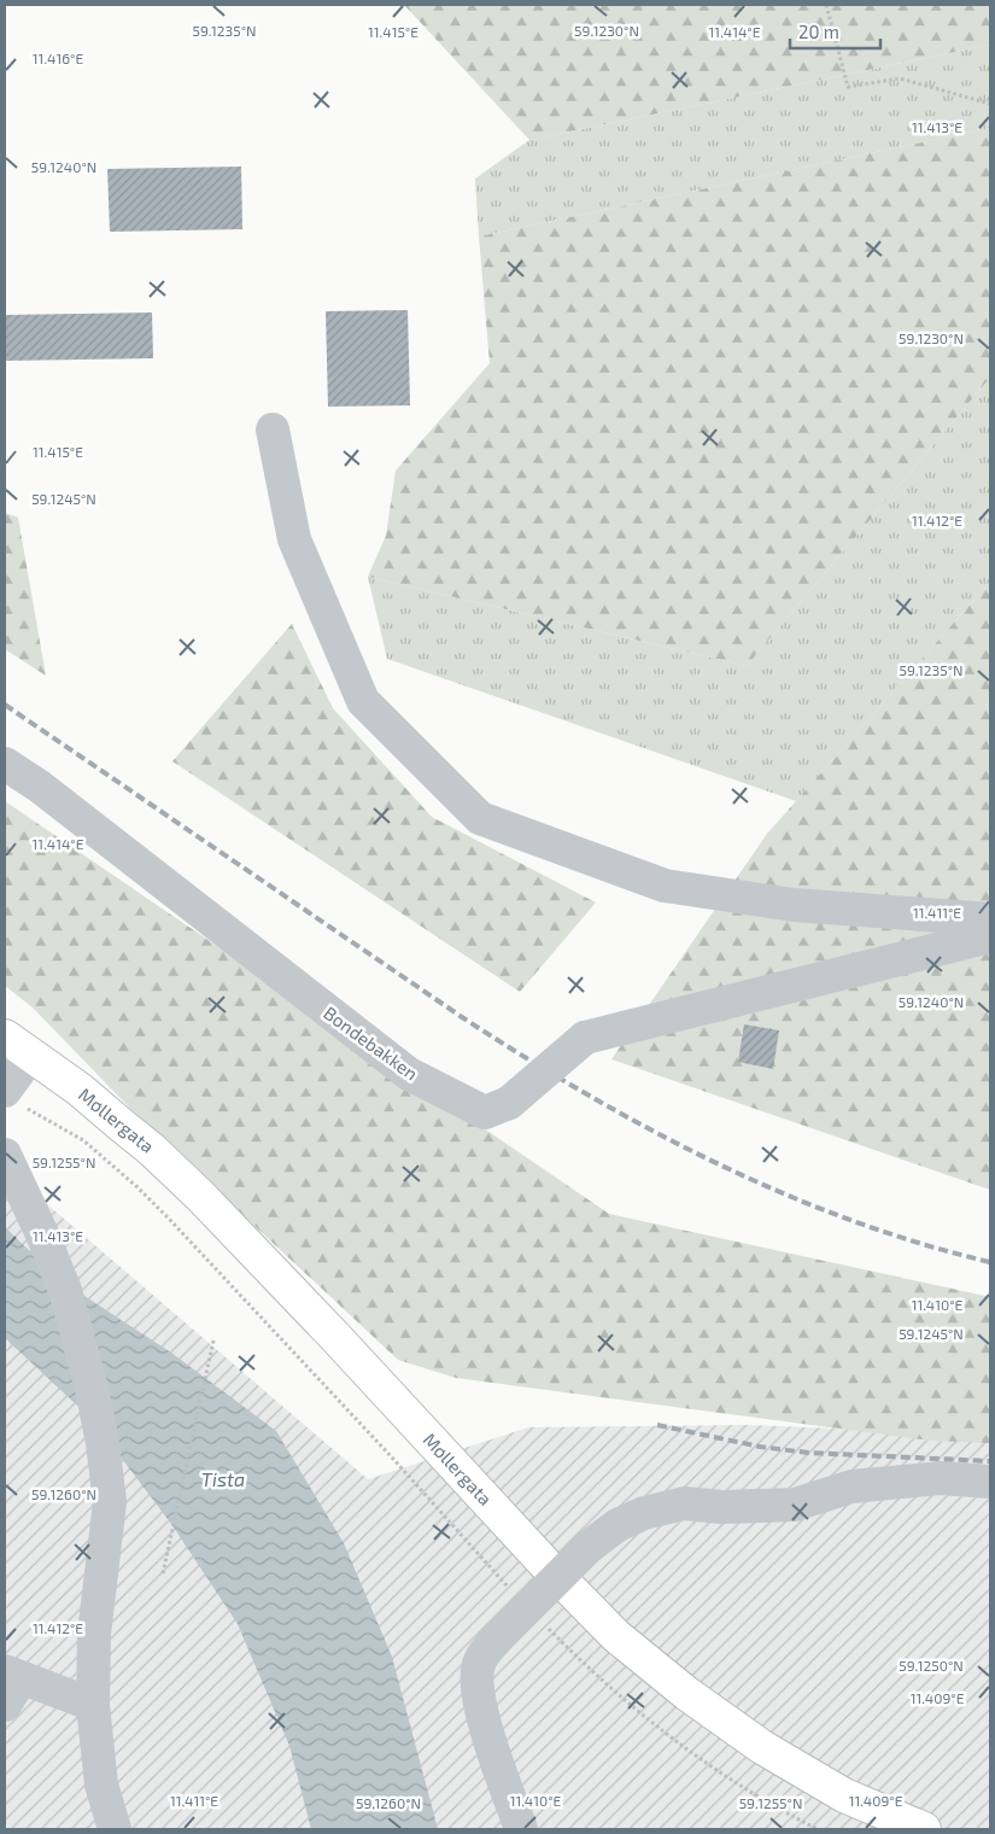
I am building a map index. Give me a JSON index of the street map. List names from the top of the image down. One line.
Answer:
{"streets":{"main road":["Møllergata"],"street":["Bondebakken"]},"water":["Tista"],"scale_bar":"20 m","coordinates":["59.1235°N","59.1230°N","11.415°E","11.414°E","11.416°E","11.413°E","59.1240°N","59.1245°N","11.412°E","11.411°E","59.1255°N","11.410°E","59.1260°N","59.1250°N","11.409°E"]}
